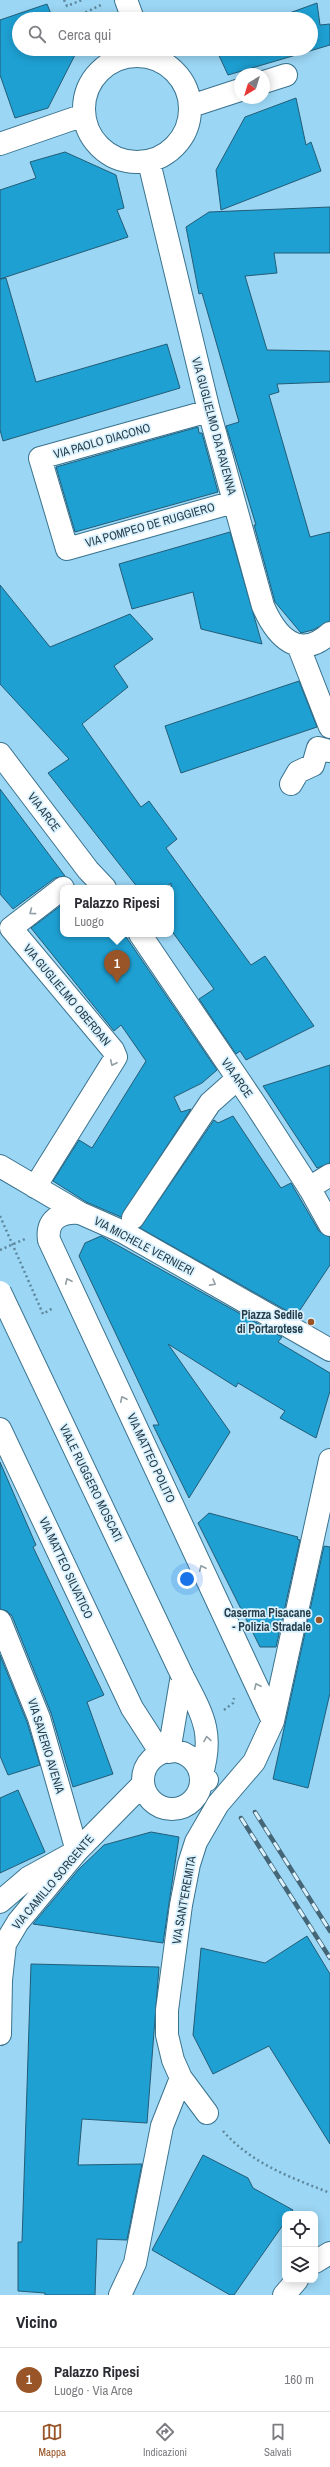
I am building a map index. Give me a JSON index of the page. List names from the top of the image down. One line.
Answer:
{"streets":{"street":["VIA GUGLIELMO DA RAVENNA","VIA PAOLO DIACONO","VIA POMPEO DE RUGGIERO","VIA ARCE","VIA GUGLIELMO OBERDAN","VIA MICHELE VERNIERI","VIA MATTEO POLITO","VIALE RUGGERO MOSCATI","VIA MATTEO SILVATICO","VIA SAVERIO AVENIA","VIA CAMILLO SORGENTE","VIA SANT'EREMITA"]},"crossings":[["VIA GUGLIELMO DA RAVENNA","VIA PAOLO DIACONO"],["VIA GUGLIELMO DA RAVENNA","VIA POMPEO DE RUGGIERO"],["VIA PAOLO DIACONO","VIA POMPEO DE RUGGIERO"],["VIA ARCE","VIA GUGLIELMO OBERDAN"],["VIA GUGLIELMO OBERDAN","VIA MICHELE VERNIERI"],["VIA MICHELE VERNIERI","VIA MATTEO POLITO"],["VIA MATTEO POLITO","VIA SANT'EREMITA"],["VIALE RUGGERO MOSCATI","VIA MATTEO SILVATICO"],["VIALE RUGGERO MOSCATI","VIA CAMILLO SORGENTE"],["VIA MATTEO SILVATICO","VIA CAMILLO SORGENTE"],["VIA SAVERIO AVENIA","VIA CAMILLO SORGENTE"]],"one_way":["VIA MICHELE VERNIERI","VIA MATTEO POLITO"],"places":["Piazza Sedile di Portarotese","Caserma Pisacane - Polizia Stradale"],"north":"bottom left","page":{"search":"Cerca qui","popup":["Palazzo Ripesi","Luogo"],"pins":"1","heading":"Vicino","list":[{"mark":"1","name":"Palazzo Ripesi","note":"Luogo · Via Arce","value":"160 m"}],"nav":["Mappa","Indicazioni","Salvati"]}}
